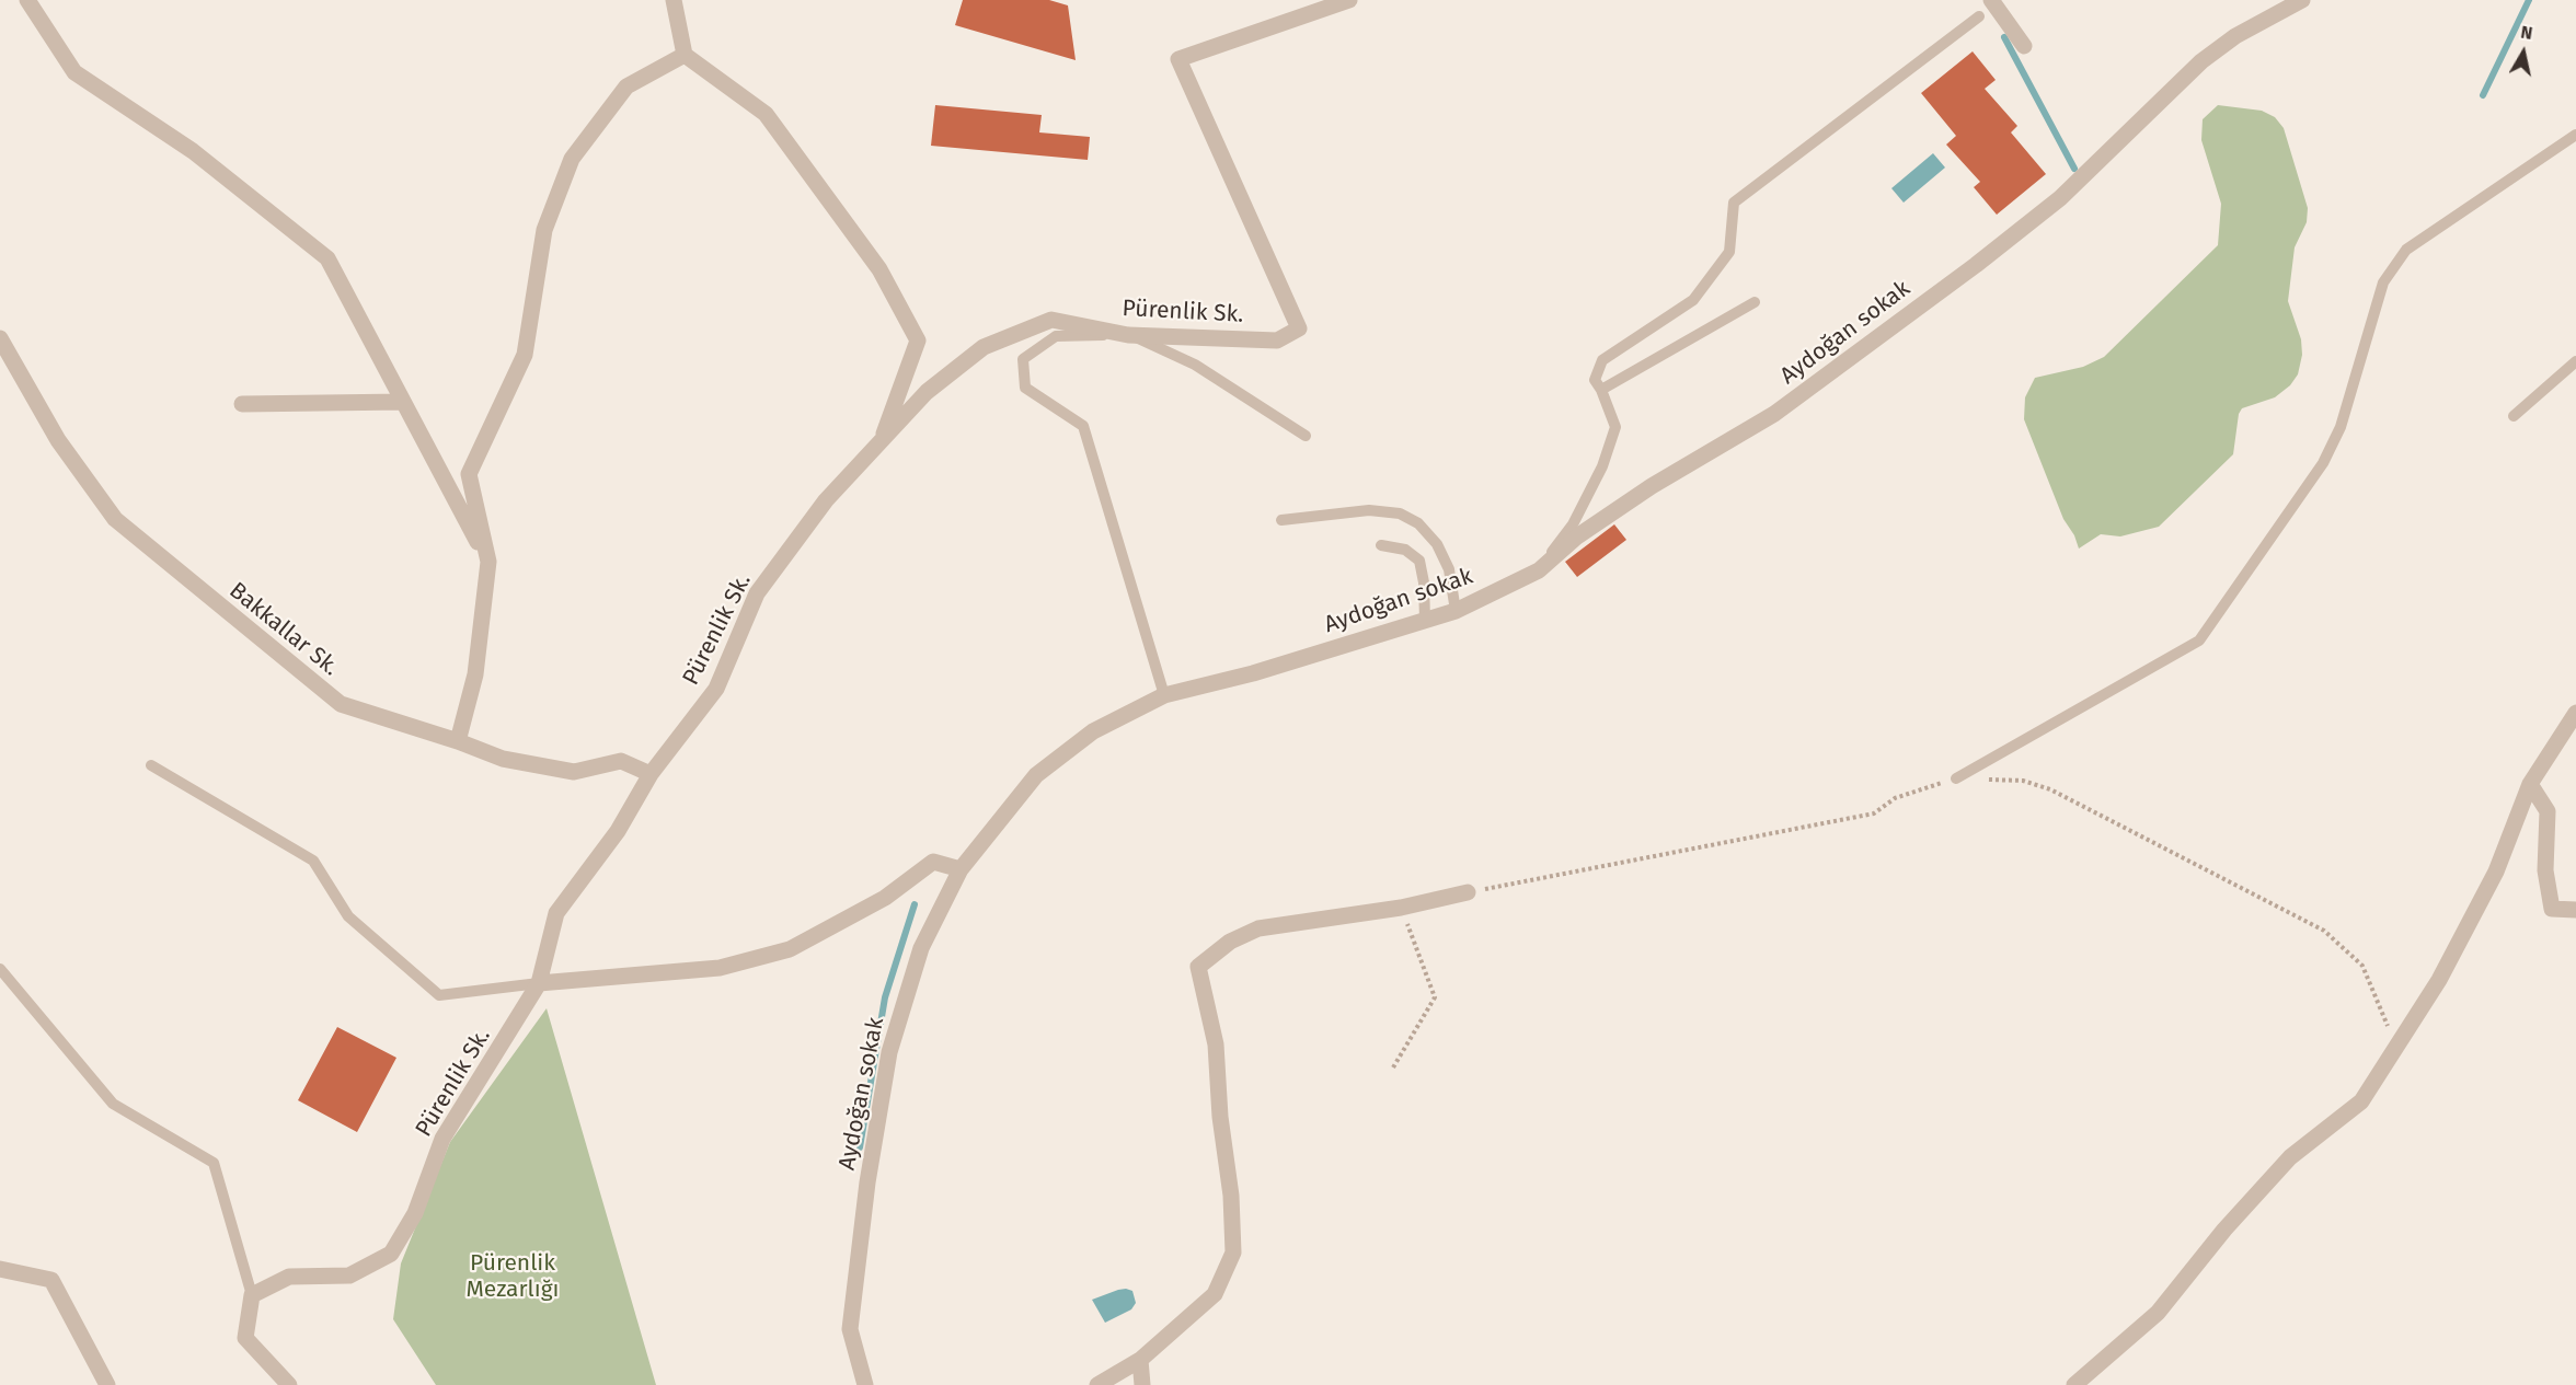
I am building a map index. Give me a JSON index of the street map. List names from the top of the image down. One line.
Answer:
{"streets":{"street":["Pürenlik Sk.","Aydoğan sokak","Bakkallar Sk."]},"crossings":[["Pürenlik Sk.","Bakkallar Sk."]],"parks":["Pürenlik Mezarlığı"],"north":"top"}
